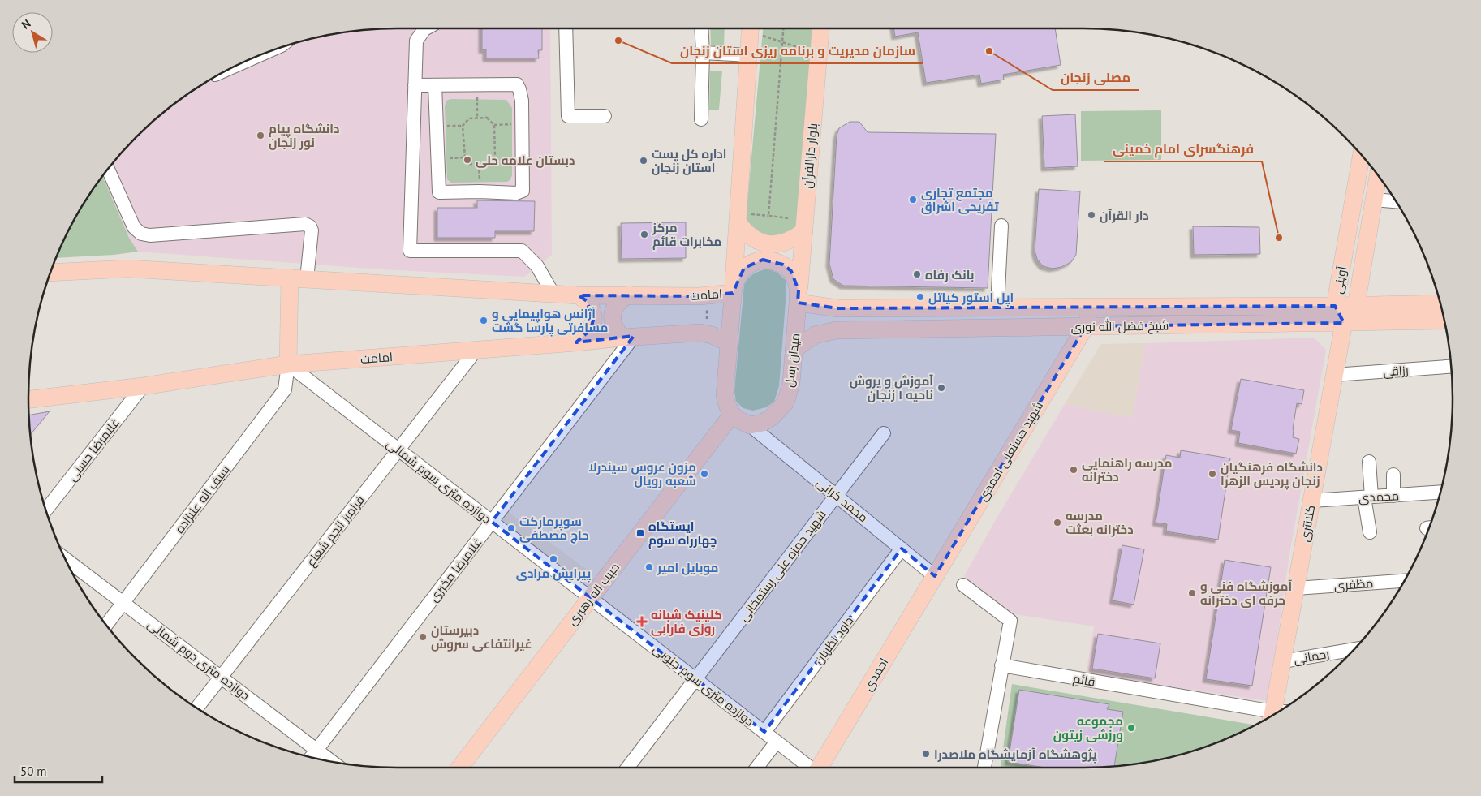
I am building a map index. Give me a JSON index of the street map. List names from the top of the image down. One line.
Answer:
{"streets":{"main road":["بلوار دارالقرآن","آوینی","امامت","شیخ فضل الله نوری","میدان رسل","شهید حسنعلی احمدی","کلانتری","حبیب اله رهبری","احمدی"],"street":["رزاقی","غلامرضا حسنی","دوازده متری سوم شمالی","محمدی","سیف اله علیزاده","محمد کرانی","فرامرز انجم شعاع","شهید حمزه علی رستمخانی","غلامرضا مخبری","مظفری","داود نظریان","رحمانی","دوازده متری دوم شمالی","قائم","دوازده متری سوم جنوبی"]},"crossings":[["بلوار دارالقرآن","شیخ فضل الله نوری"],["بلوار دارالقرآن","میدان رسل"],["آوینی","شیخ فضل الله نوری"],["آوینی","کلانتری"],["امامت","میدان رسل"],["امامت","غلامرضا حسنی"],["امامت","دوازده متری سوم شمالی"],["امامت","سیف اله علیزاده"],["امامت","فرامرز انجم شعاع"],["امامت","غلامرضا مخبری"],["شیخ فضل الله نوری","میدان رسل"],["شیخ فضل الله نوری","شهید حسنعلی احمدی"],["شیخ فضل الله نوری","کلانتری"],["میدان رسل","محمد کرانی"],["میدان رسل","حبیب اله رهبری"],["رزاقی","کلانتری"],["شهید حسنعلی احمدی","محمد کرانی"],["شهید حسنعلی احمدی","احمدی"],["دوازده متری سوم شمالی","سیف اله علیزاده"],["دوازده متری سوم شمالی","فرامرز انجم شعاع"],["دوازده متری سوم شمالی","غلامرضا مخبری"],["دوازده متری سوم شمالی","حبیب اله رهبری"],["دوازده متری سوم شمالی","دوازده متری سوم جنوبی"],["محمدی","کلانتری"],["سیف اله علیزاده","دوازده متری دوم شمالی"],["محمد کرانی","شهید حمزه علی رستمخانی"],["محمد کرانی","داود نظریان"],["محمد کرانی","احمدی"],["کلانتری","مظفری"],["کلانتری","رحمانی"],["فرامرز انجم شعاع","دوازده متری دوم شمالی"],["شهید حمزه علی رستمخانی","دوازده متری سوم جنوبی"],["غلامرضا مخبری","دوازده متری دوم شمالی"],["حبیب اله رهبری","دوازده متری سوم جنوبی"],["داود نظریان","دوازده متری سوم جنوبی"]],"places":{"other":["سازمان مدیریت و برنامه ریزی استان زنجان","مصلی زنجان","دانشگاه پیام نور زنجان","دبستان علامه حلی","اداره کل پست استان زنجان","مجتمع تجاری تفریحی اشراق","دار القرآن","مرکز مخابرات قائم","فرهنگسرای امام خمینی","بانک رفاه","اپل استور کیاتل","آژانس هواپیمایی و مسافرتی پارسا گشت","آموزش و پروش ناحیه ۱ زنجان","مدرسه راهنمایی دخترانه","مزون عروس سیندرلا شعبه رویال","دانشگاه فرهنگیان زنجان پردیس الزهرا","مدرسه دخترانه بعثت","سوپرمارکت حاج مصطفی","پیرایش مرادی","موبایل امیر","آموزشگاه فنی و حرفه ای دخترانه","دبیرستان غیرانتفاعی سروش","مجموعه ورزشی زیتون","پژوهشگاه آزمایشگاه ملاصدرا"],"transit":["ایستگاه چهارراه سوم"],"health":["کلینیک شبانه روزی فارابی"]},"scale_bar":"50 m","north":"top left"}
